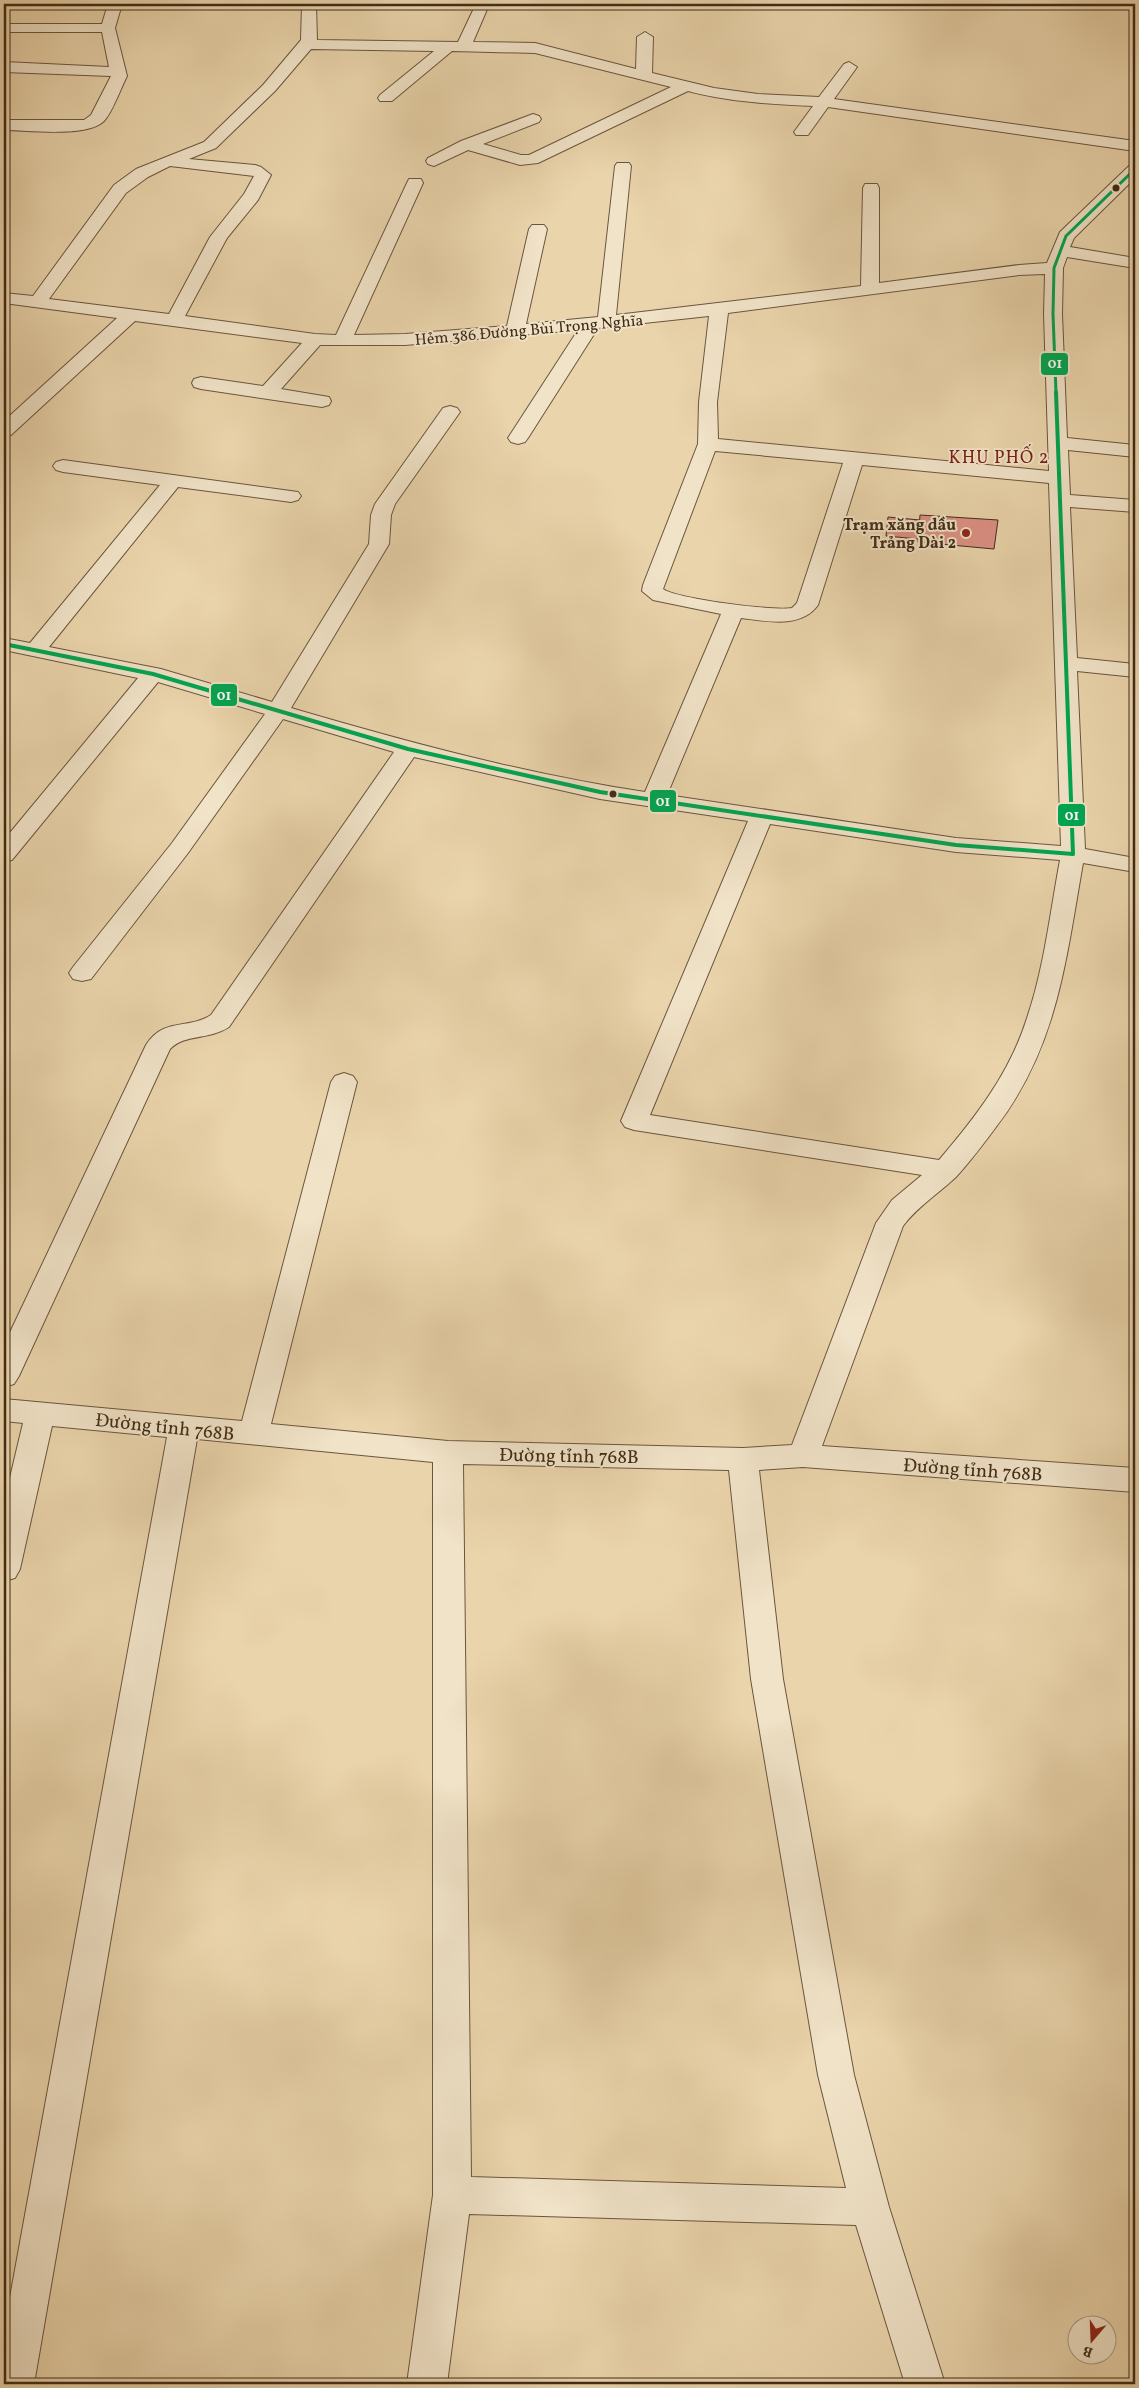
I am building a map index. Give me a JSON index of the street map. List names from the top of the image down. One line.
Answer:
{"streets":{"street":["Hẻm 386 Đường Bùi Trọng Nghĩa","Đường tỉnh 768B"]},"districts":["KHU PHỐ 2"],"places":["Trạm xăng dầu Trảng Dài 2"],"lines":["transit line 01"],"north":"bottom"}
